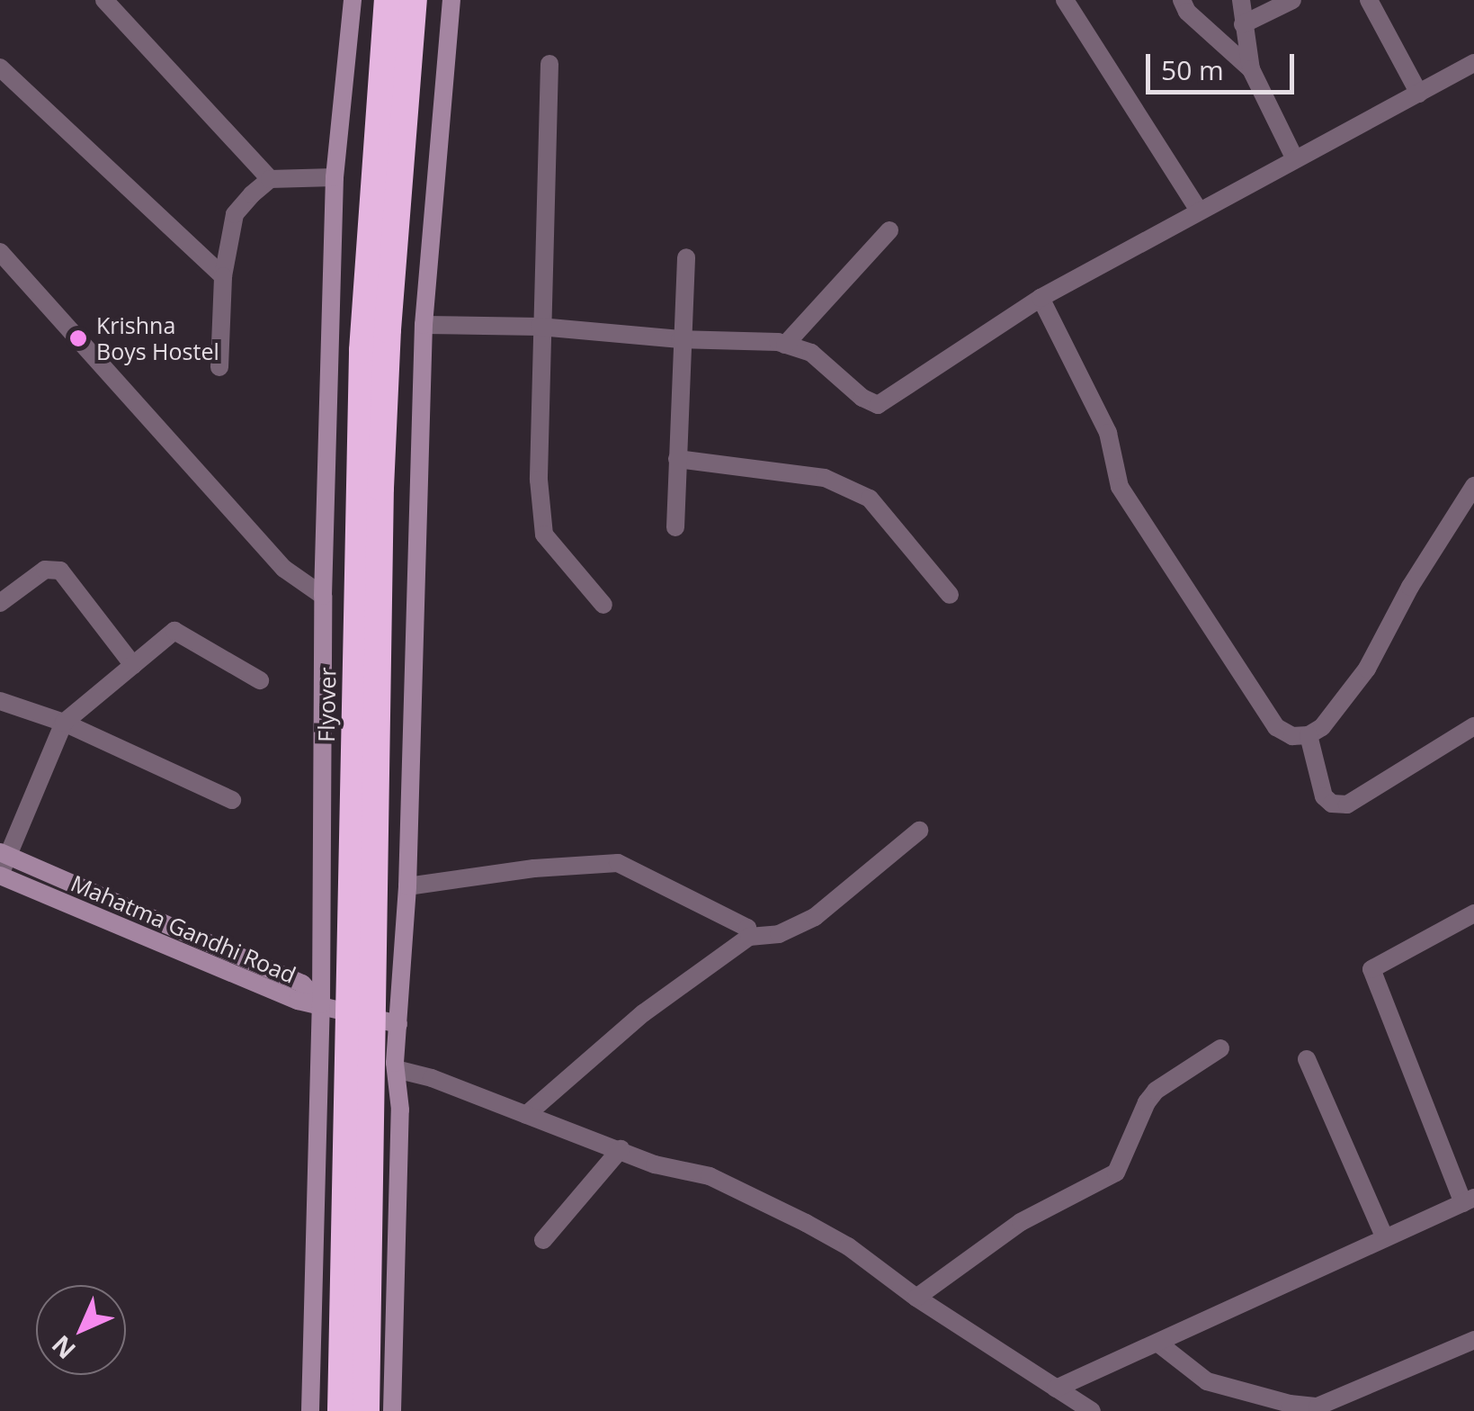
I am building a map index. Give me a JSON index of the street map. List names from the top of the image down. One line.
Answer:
{"streets":{"highway":["Flyover"],"street":["Mahatma Gandhi Road"]},"places":["Krishna Boys Hostel"],"scale_bar":"50 m","north":"bottom left"}
